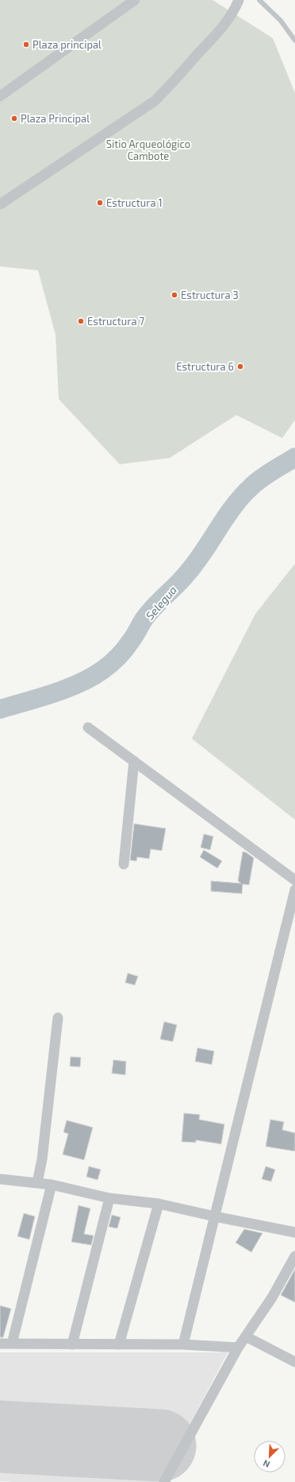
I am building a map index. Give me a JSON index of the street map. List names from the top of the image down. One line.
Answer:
{"water":["Selegua"],"parks":["Sitio Arqueológico Cambote"],"places":["Plaza principal","Plaza Principal","Estructura 1","Estructura 3","Estructura 7","Estructura 6"],"north":"bottom left"}
